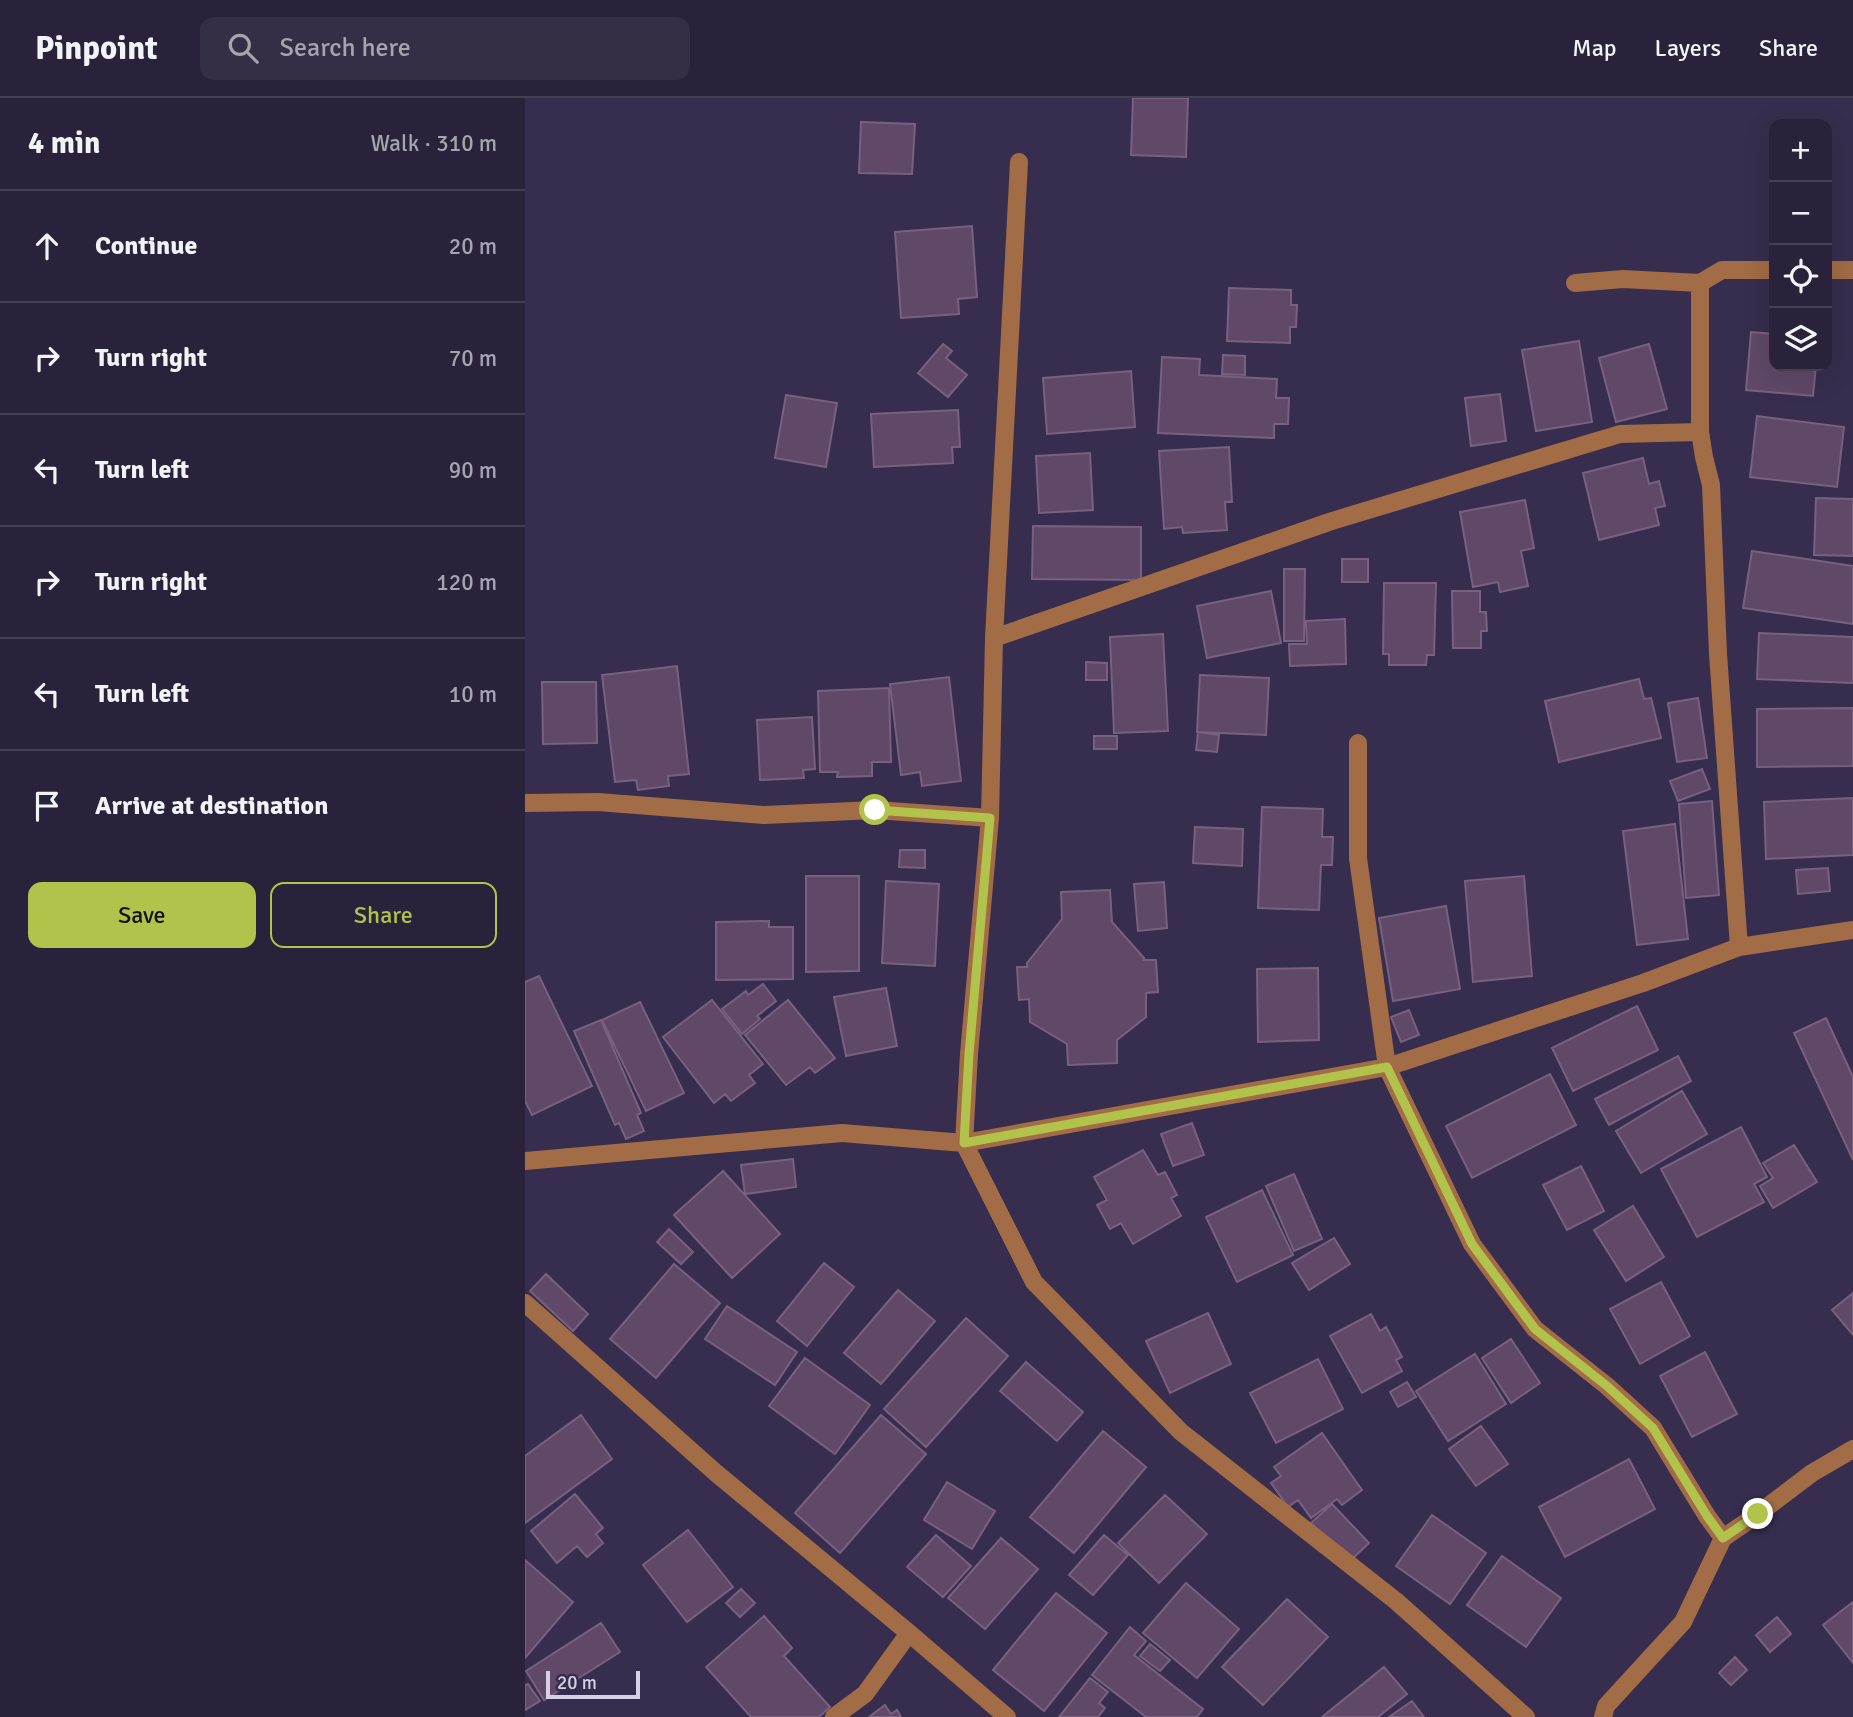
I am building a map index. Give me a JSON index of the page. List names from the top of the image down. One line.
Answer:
{"scale_bar":"20 m","page":{"header":"Pinpoint","search":"Search here","nav":["Map","Layers","Share"],"heading":["4 min","Walk · 310 m"],"map_buttons":["+","−"],"list":[["Continue","20 m"],["Turn right","70 m"],["Turn left","90 m"],["Turn right","120 m"],["Turn left","10 m"],"Arrive at destination"],"buttons":["Save","Share"],"scale":"20 m"}}
